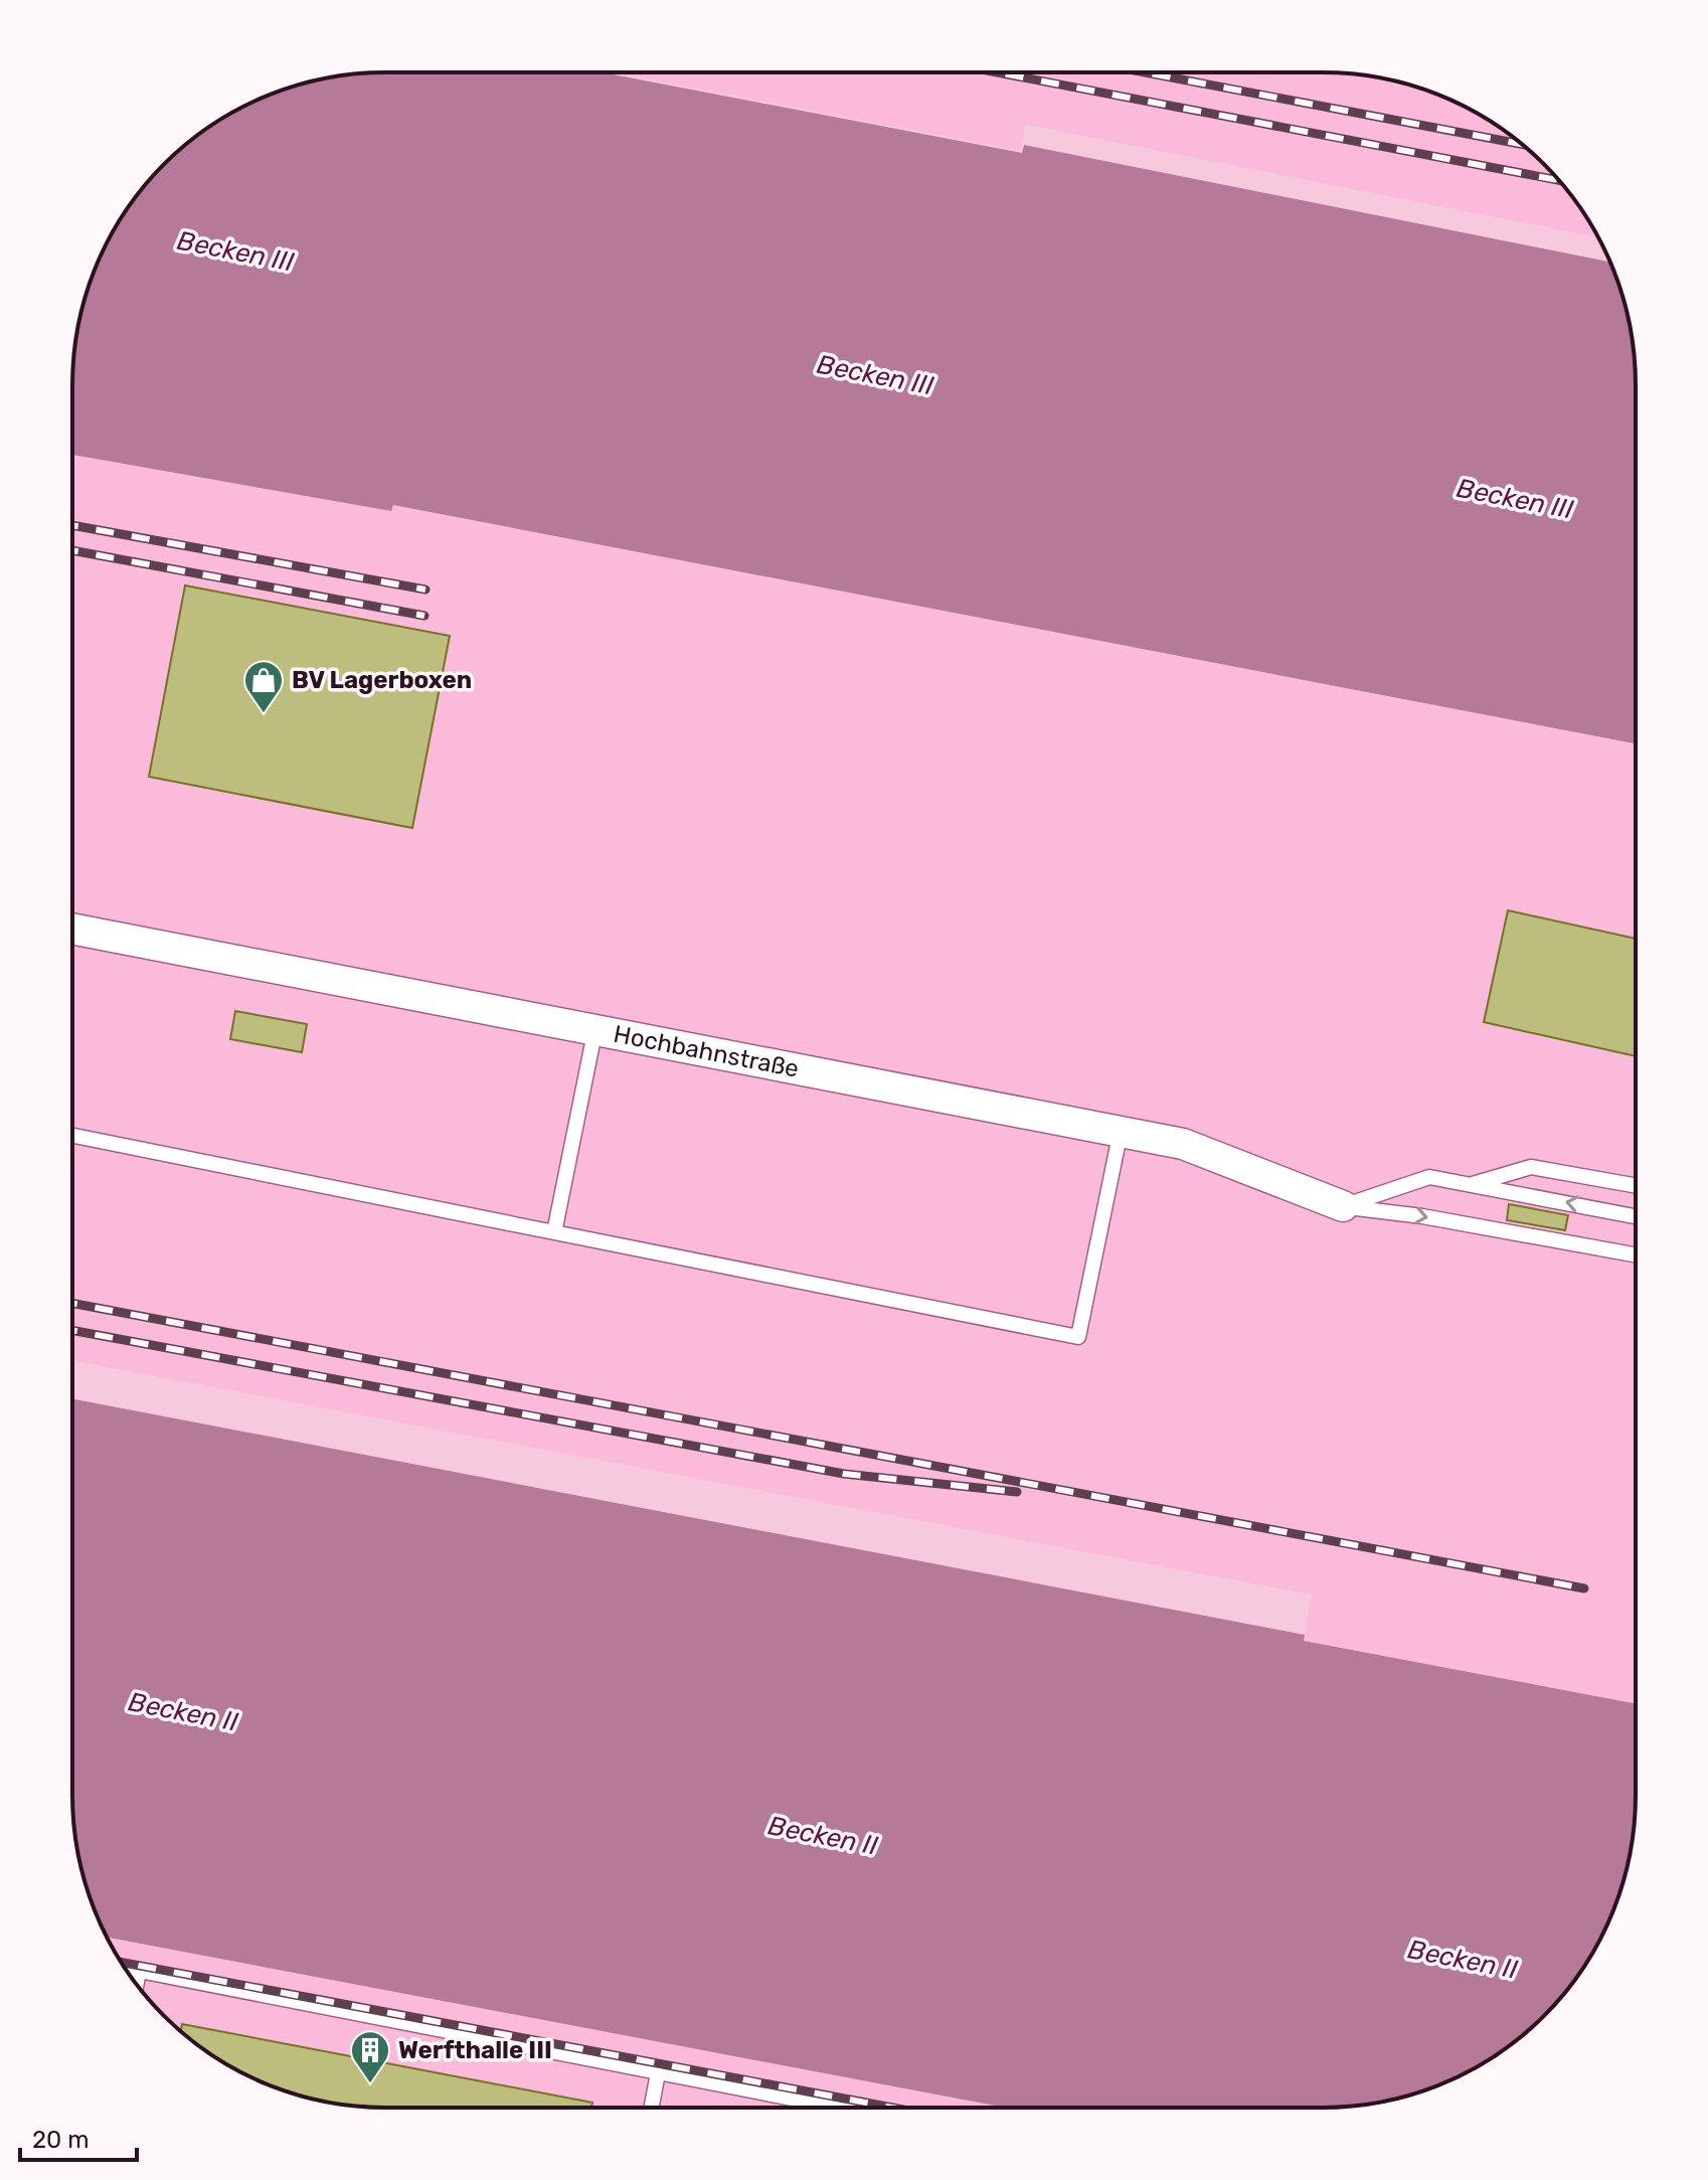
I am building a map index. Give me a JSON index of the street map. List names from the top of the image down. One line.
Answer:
{"streets":{"street":["Hochbahnstraße"]},"water":["Becken III","Becken II"],"places":{"shop":["BV Lagerboxen"],"building":["Werfthalle III"]},"scale_bar":"20 m"}
